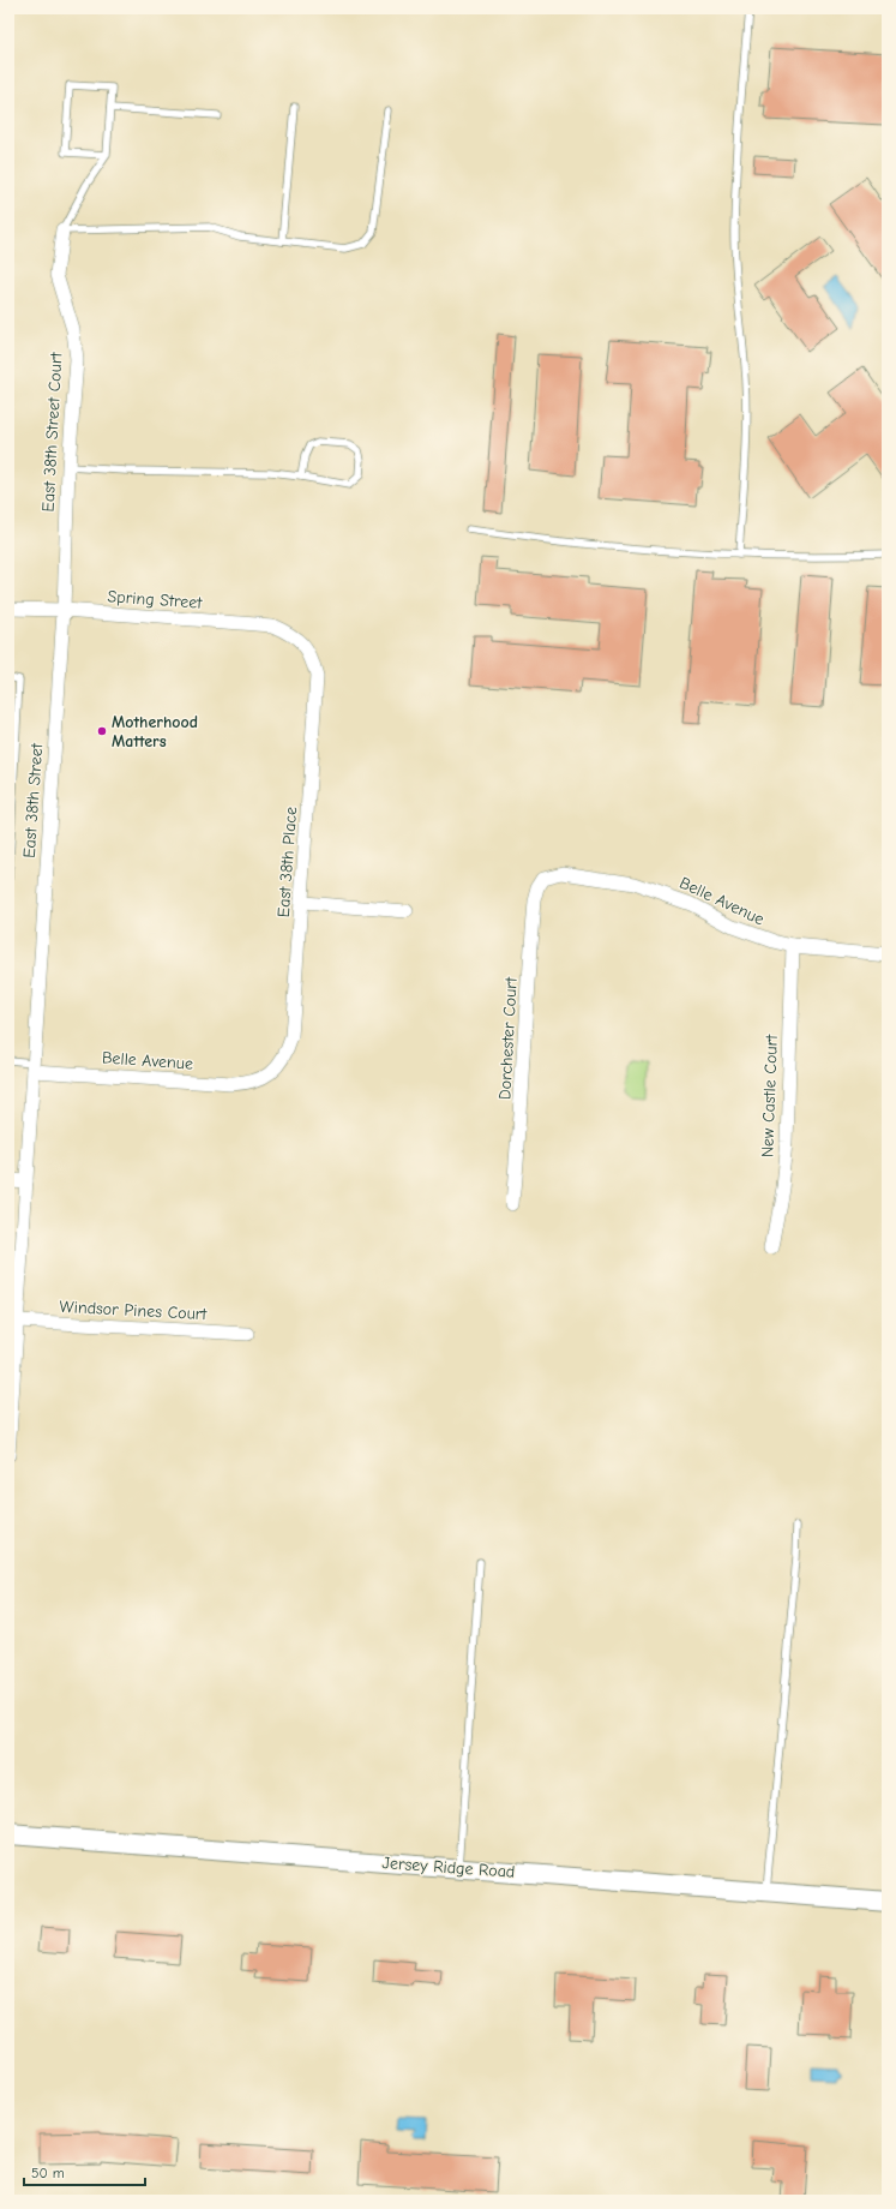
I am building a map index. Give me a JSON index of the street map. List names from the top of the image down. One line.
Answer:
{"streets":{"main road":["Jersey Ridge Road"],"street":["East 38th Street Court","Spring Street","East 38th Street","East 38th Place","Belle Avenue","Dorchester Court","New Castle Court","Windsor Pines Court"]},"crossings":[["East 38th Street Court","Spring Street"],["East 38th Street Court","East 38th Street"],["Spring Street","East 38th Street"],["Spring Street","East 38th Place"],["East 38th Street","Belle Avenue"],["East 38th Street","Windsor Pines Court"],["East 38th Place","Belle Avenue"],["Belle Avenue","Dorchester Court"],["Belle Avenue","New Castle Court"]],"places":["Motherhood Matters"],"scale_bar":"50 m"}
